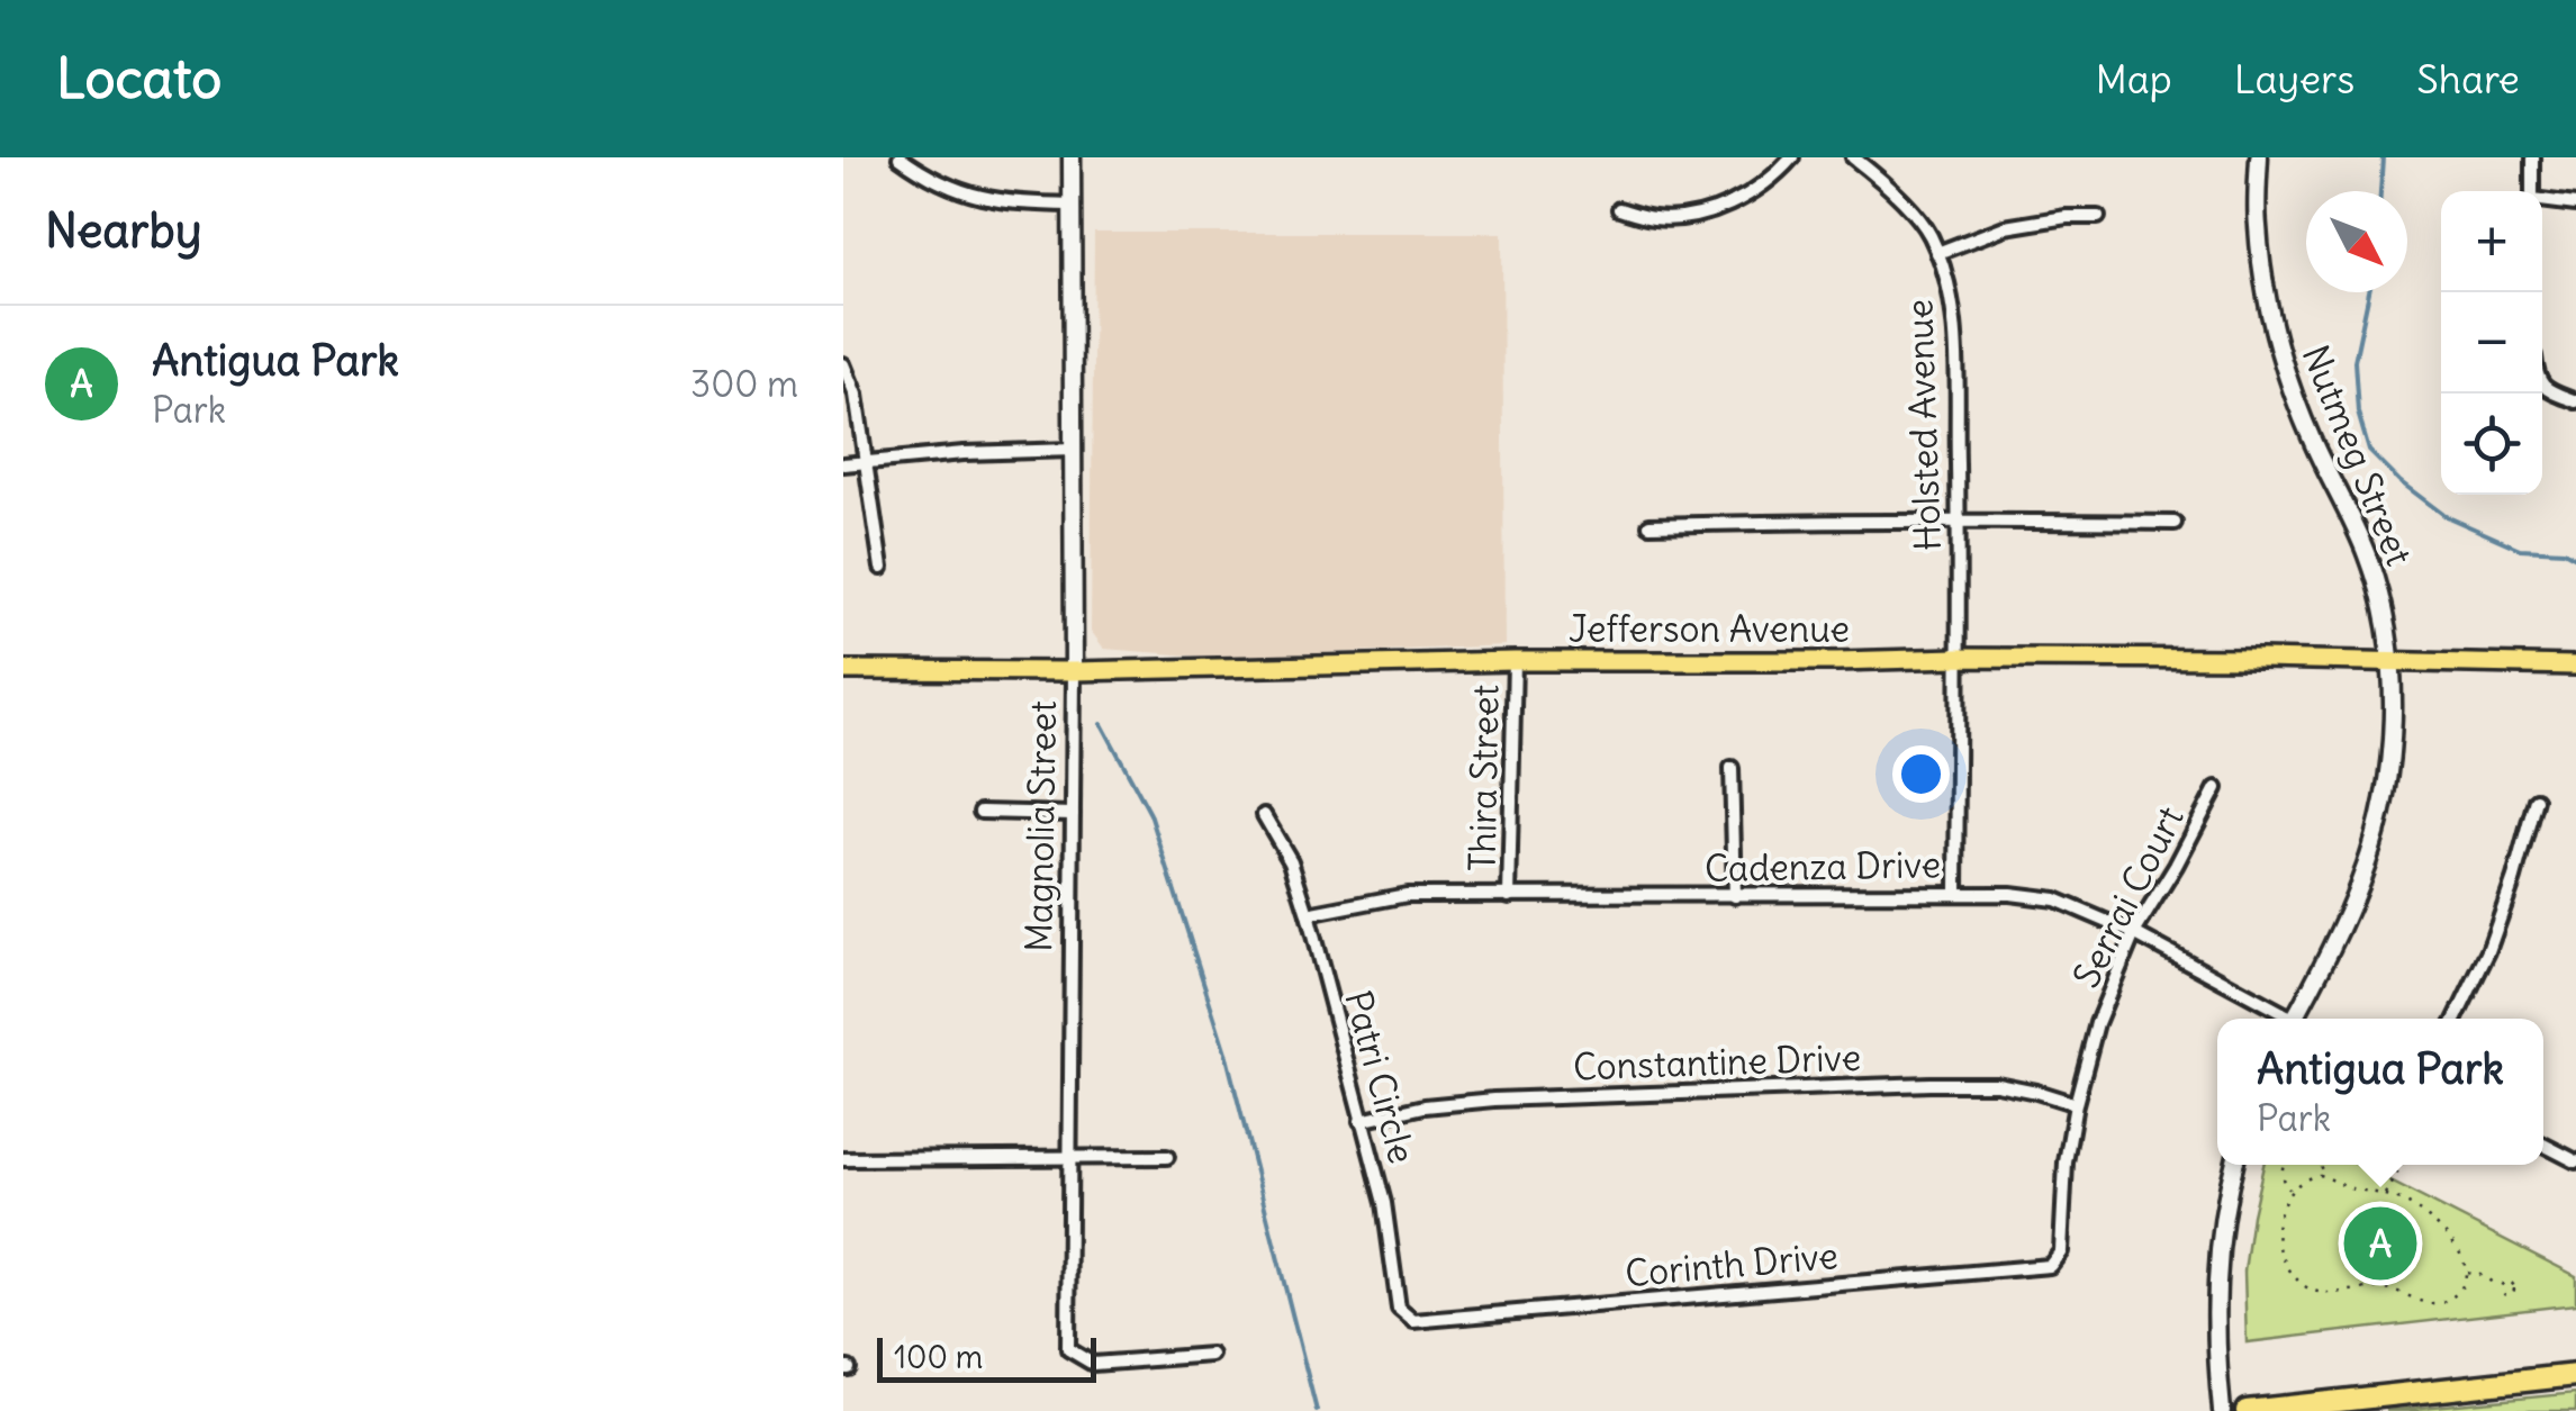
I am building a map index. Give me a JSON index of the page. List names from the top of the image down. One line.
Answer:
{"streets":{"main road":["Nutmeg Street","Jefferson Avenue","Magnolia Street"],"street":["Holsted Avenue","Thira Street","Cadenza Drive","Serrai Court","Constantine Drive","Patri Circle","Corinth Drive"]},"crossings":[["Holsted Avenue","Jefferson Avenue"],["Holsted Avenue","Cadenza Drive"],["Nutmeg Street","Jefferson Avenue"],["Jefferson Avenue","Thira Street"],["Jefferson Avenue","Magnolia Street"],["Thira Street","Cadenza Drive"],["Cadenza Drive","Serrai Court"],["Cadenza Drive","Patri Circle"],["Serrai Court","Constantine Drive"],["Serrai Court","Corinth Drive"],["Constantine Drive","Patri Circle"],["Patri Circle","Corinth Drive"]],"scale_bar":"100 m","north":"bottom right","page":{"header":"Locato","nav":["Map","Layers","Share"],"heading":"Nearby","map_buttons":["+","−"],"list":[{"mark":"A","name":"Antigua Park","note":"Park","value":"300 m"}],"popup":["Antigua Park","Park"],"pins":"A","scale":"100 m"}}
